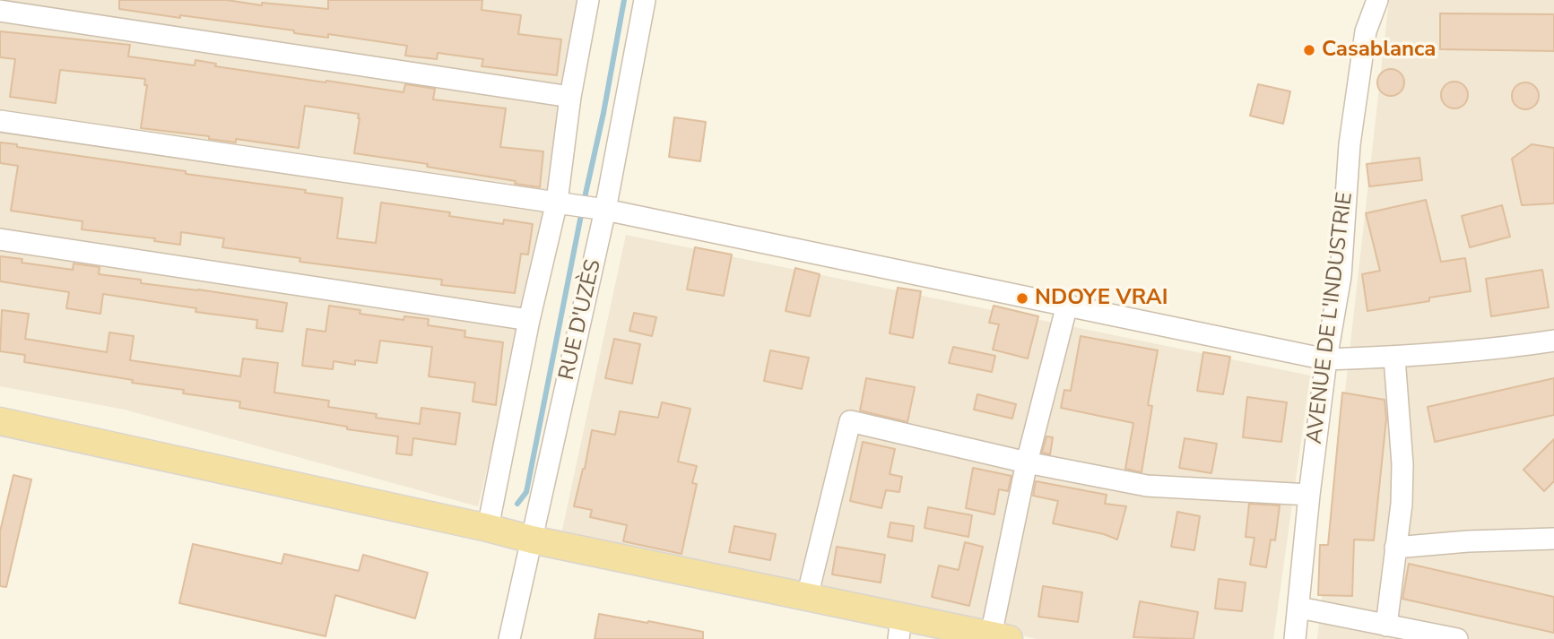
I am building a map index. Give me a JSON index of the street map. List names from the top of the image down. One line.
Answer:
{"streets":{"street":["AVENUE DE L'INDUSTRIE","RUE D'UZÈS"]},"places":["Casablanca","NDOYE VRAI"]}
